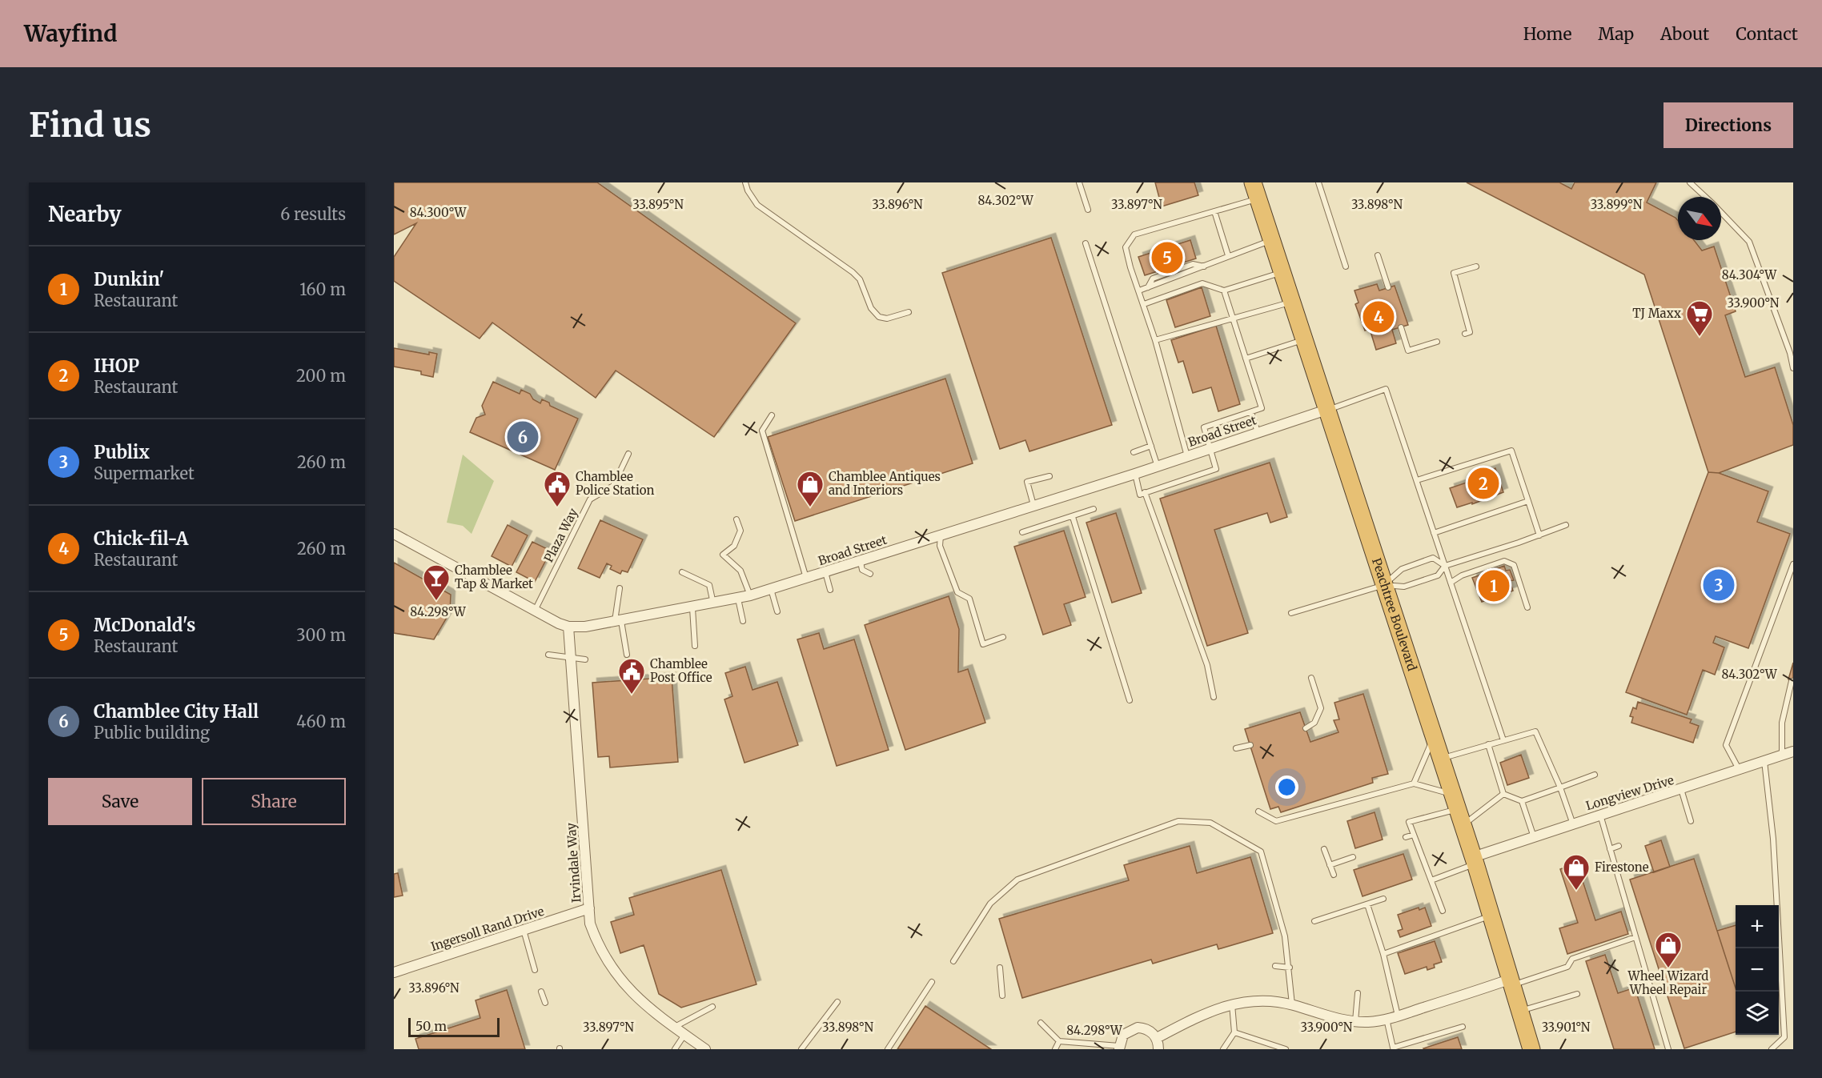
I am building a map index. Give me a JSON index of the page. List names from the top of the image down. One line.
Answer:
{"streets":{"highway":["Peachtree Boulevard"],"street":["Broad Street","Longview Drive","Irvindale Way","Ingersoll Rand Drive"],"lane":["Plaza Way"]},"crossings":[["Broad Street","Plaza Way"],["Broad Street","Peachtree Boulevard"],["Broad Street","Irvindale Way"],["Peachtree Boulevard","Longview Drive"],["Irvindale Way","Ingersoll Rand Drive"]],"places":{"supermarket":["TJ Maxx"],"public building":["Chamblee Police Station","Chamblee Post Office"],"shop":["Chamblee Antiques and Interiors","Firestone","Wheel Wizard Wheel Repair"],"bar":["Chamblee Tap & Market"]},"scale_bar":"50 m","north":"bottom right","page":{"header":"Wayfind","nav":["Home","Map","About","Contact"],"buttons":["Directions",["Save","Share"]],"title":"Find us","heading":["Nearby","6 results"],"pins":["5","4","6","2","3","1"],"list":[{"mark":"1","name":"Dunkin'","note":"Restaurant","value":"160 m"},{"mark":"2","name":"IHOP","note":"Restaurant","value":"200 m"},{"mark":"3","name":"Publix","note":"Supermarket","value":"260 m"},{"mark":"4","name":"Chick-fil-A","note":"Restaurant","value":"260 m"},{"mark":"5","name":"McDonald's","note":"Restaurant","value":"300 m"},{"mark":"6","name":"Chamblee City Hall","note":"Public building","value":"460 m"}],"map_buttons":["+","−"],"scale":"50 m"},"coordinates":["84.302°W","33.895°N","33.896°N","33.897°N","33.898°N","33.899°N","84.300°W","84.304°W","33.900°N","84.298°W","33.901°N"]}
